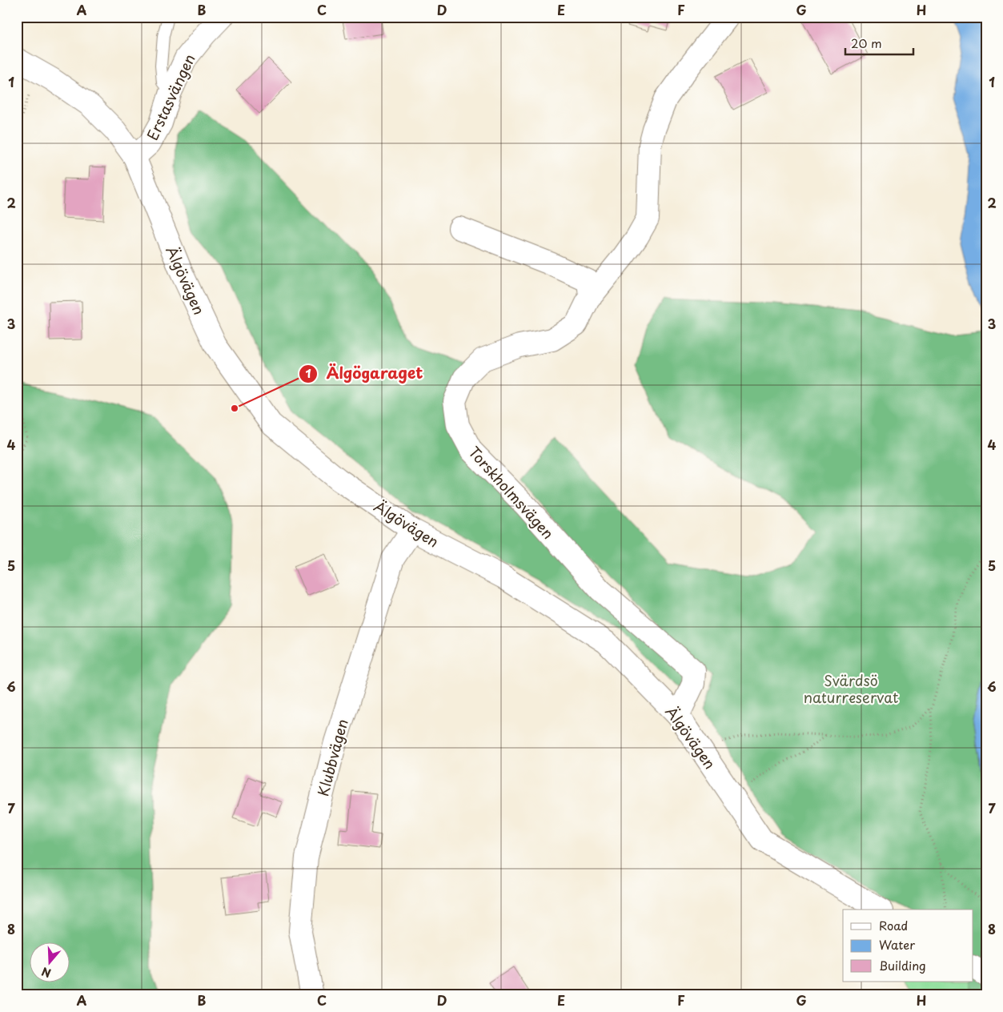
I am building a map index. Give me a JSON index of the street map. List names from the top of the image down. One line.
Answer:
{"streets":{"street":["Erstasvängen","Älgövägen","Torskholmsvägen","Klubbvägen"]},"crossings":[["Erstasvängen","Älgövägen"],["Älgövägen","Torskholmsvägen"],["Älgövägen","Klubbvägen"]],"parks":["Svärdsö naturreservat"],"places":["Älgögaraget"],"legend":["Road","Water","Building"],"scale_bar":"20 m","north":"bottom","grid":{"columns":["A","B","C","D","E","F","G","H"],"rows":["1","2","3","4","5","6","7","8"]}}
